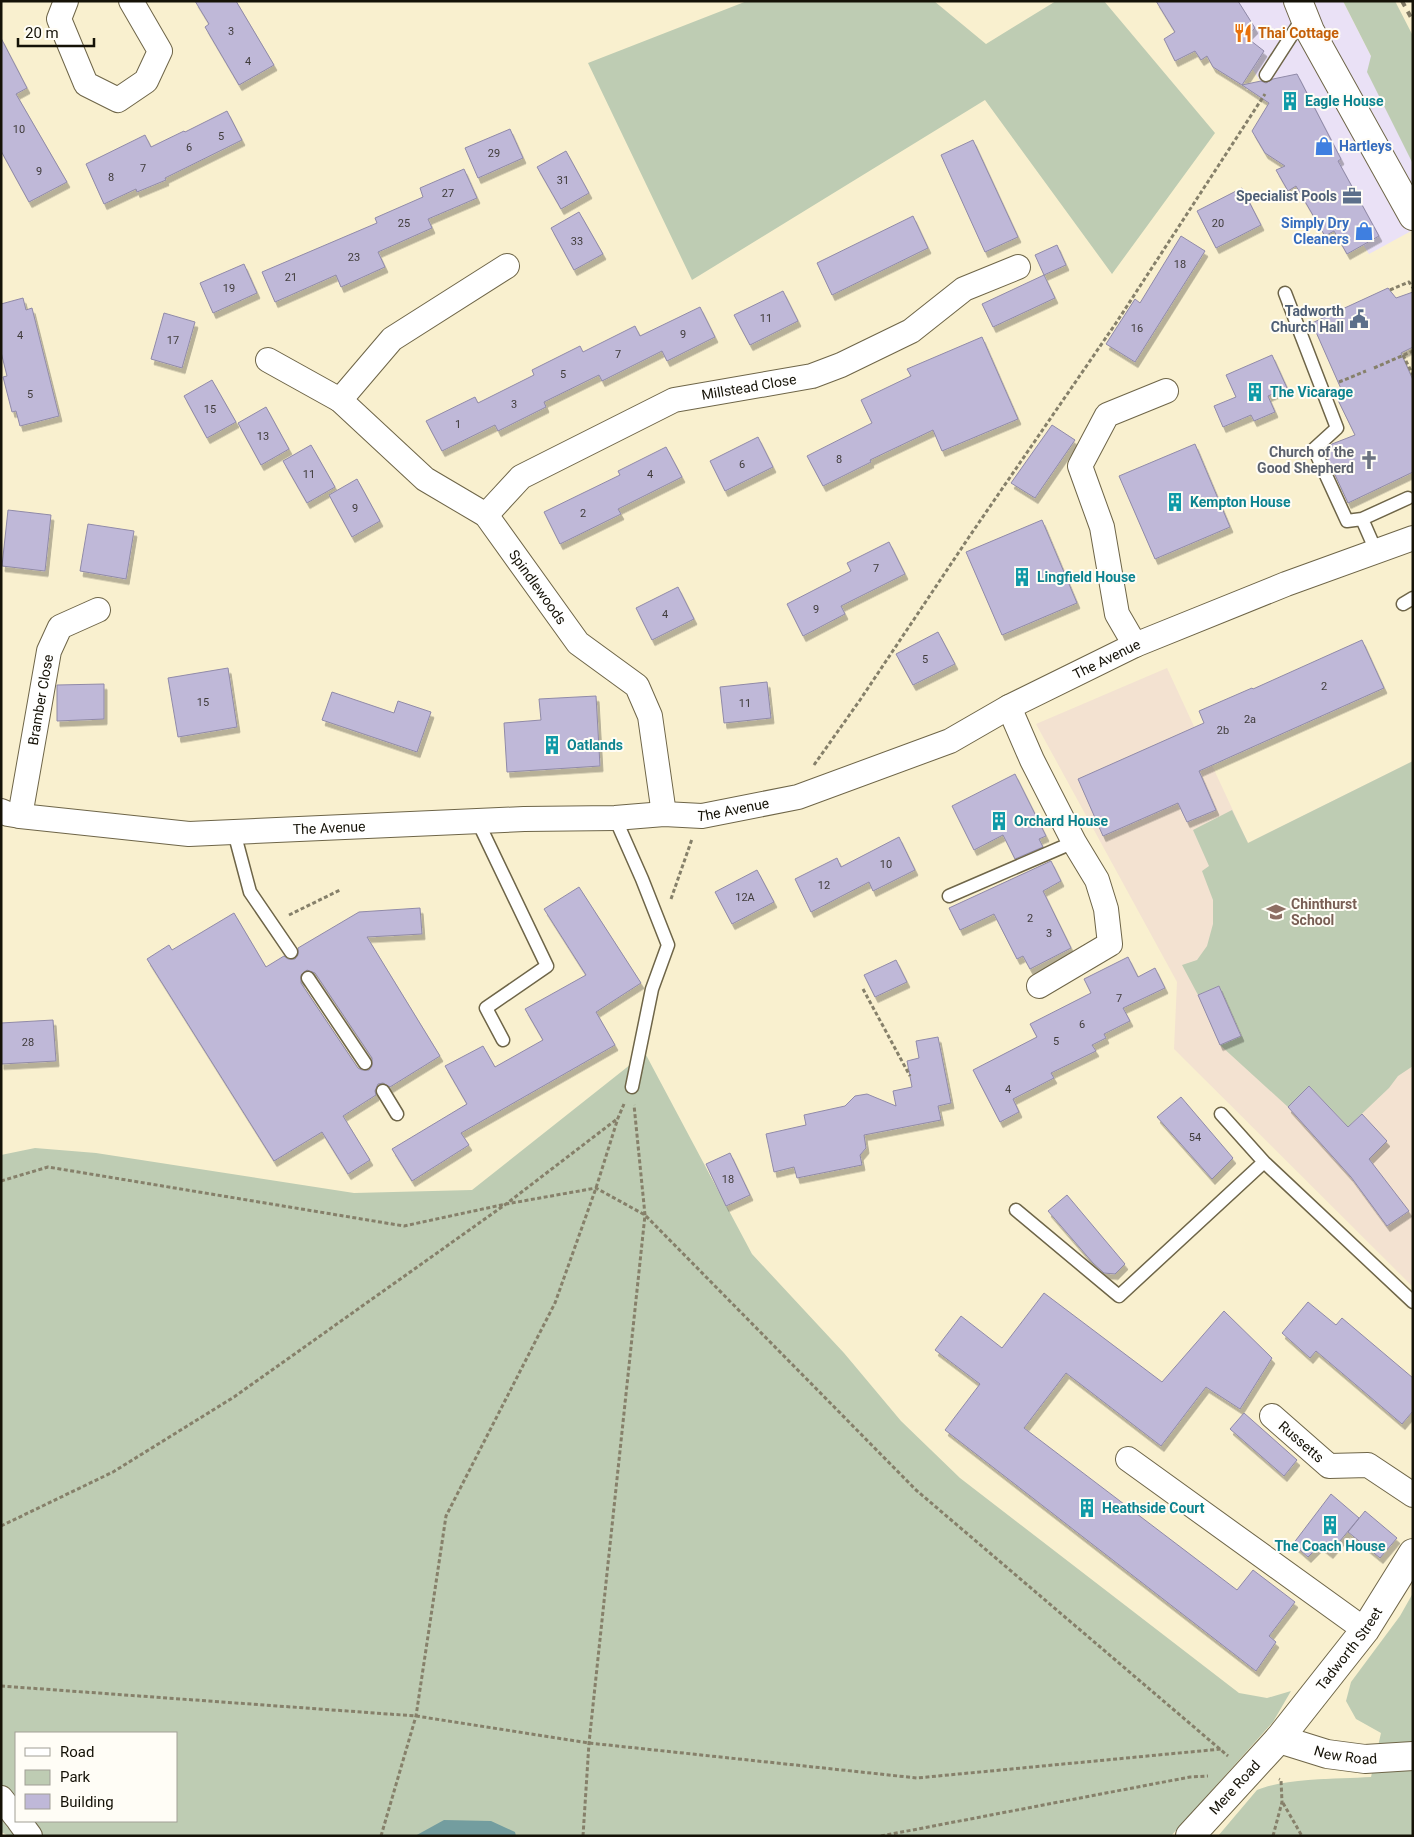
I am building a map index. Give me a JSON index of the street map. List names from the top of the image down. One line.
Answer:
{"streets":{"main road":["Tadworth Street","New Road","Mere Road"],"street":["Millstead Close","Spindlewoods","The Avenue","Bramber Close","Russetts"]},"crossings":[["Millstead Close","Spindlewoods"],["Spindlewoods","The Avenue"],["The Avenue","Bramber Close"],["Tadworth Street","New Road"],["Tadworth Street","Mere Road"],["New Road","Mere Road"]],"places":{"restaurant":["Thai Cottage"],"building":["Eagle House","The Vicarage","Kempton House","Lingfield House","Oatlands","Orchard House","Heathside Court","The Coach House"],"shop":["Hartleys","Simply Dry Cleaners"],"office":["Specialist Pools"],"public building":["Tadworth Church Hall"],"church":["Church of the Good Shepherd"],"school or university":["Chinthurst School"]},"house_numbers":["3","4","10","5","6","29","7","9","8","31","27","25","20","33","23","18","21","19","11","16","9","4","17","7","5","5","3","15","1","13","8","6","11","4","9","2","7","9","4","5","2","15","11","2a","2b","10","12","12A","2","3","7","6","5","28","4","54","18"],"legend":["Road","Park","Building"],"scale_bar":"20 m"}
